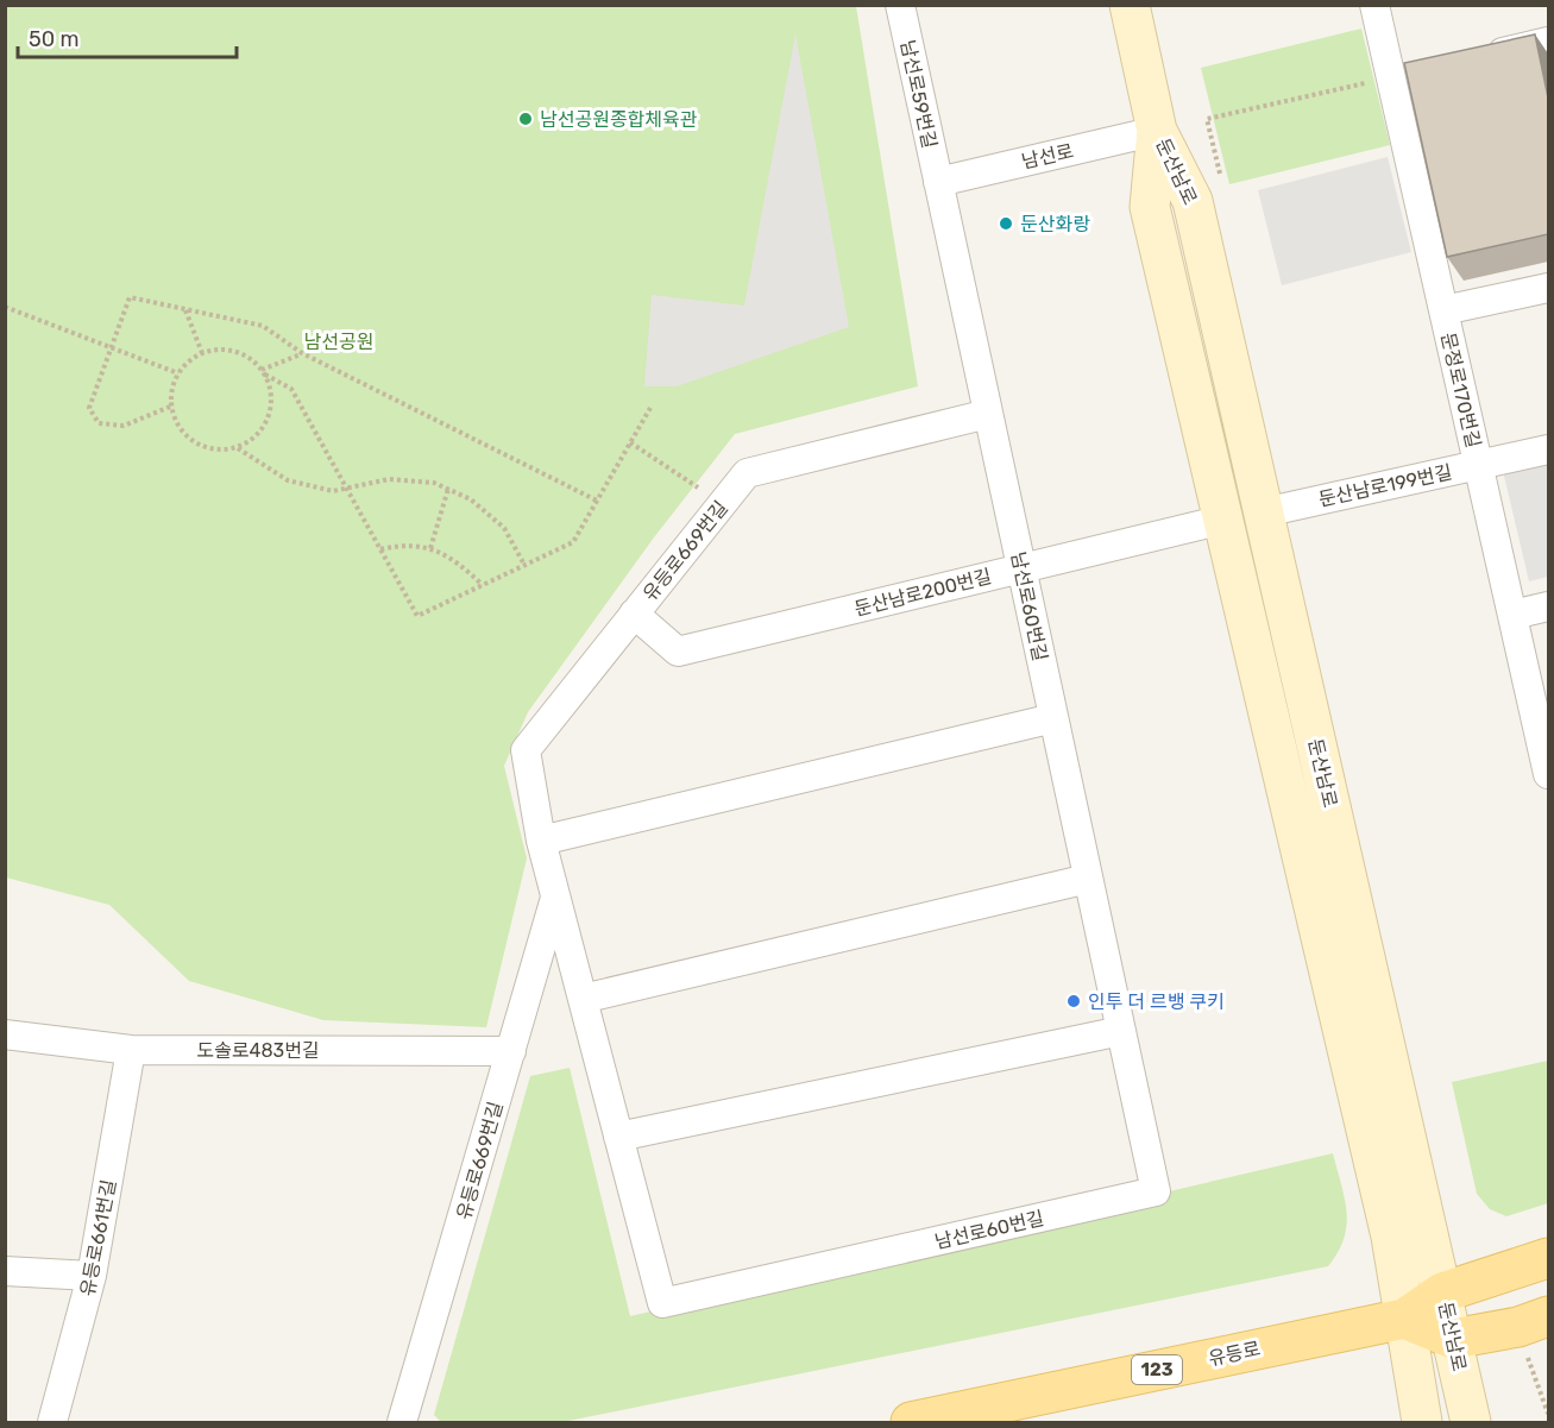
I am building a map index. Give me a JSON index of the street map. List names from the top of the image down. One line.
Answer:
{"streets":{"main road":["둔산남로","유등로","123"],"street":["남선로59번길","남선로","문정로170번길","둔산남로199번길","유등로669번길","둔산남로200번길","남선로60번길","도솔로483번길","유등로661번길"]},"crossings":[["남선로59번길","남선로"],["남선로59번길","남선로60번길"],["남선로","둔산남로"],["남선로","남선로60번길"],["둔산남로","둔산남로199번길"],["둔산남로","둔산남로200번길"],["둔산남로","유등로"],["문정로170번길","둔산남로199번길"],["유등로669번길","둔산남로200번길"],["유등로669번길","남선로60번길"],["유등로669번길","도솔로483번길"],["둔산남로200번길","남선로60번길"],["도솔로483번길","유등로661번길"]],"parks":["남선공원"],"places":["남선공원종합체육관","둔산화랑","인투 더 르뱅 쿠키"],"scale_bar":"50 m"}
